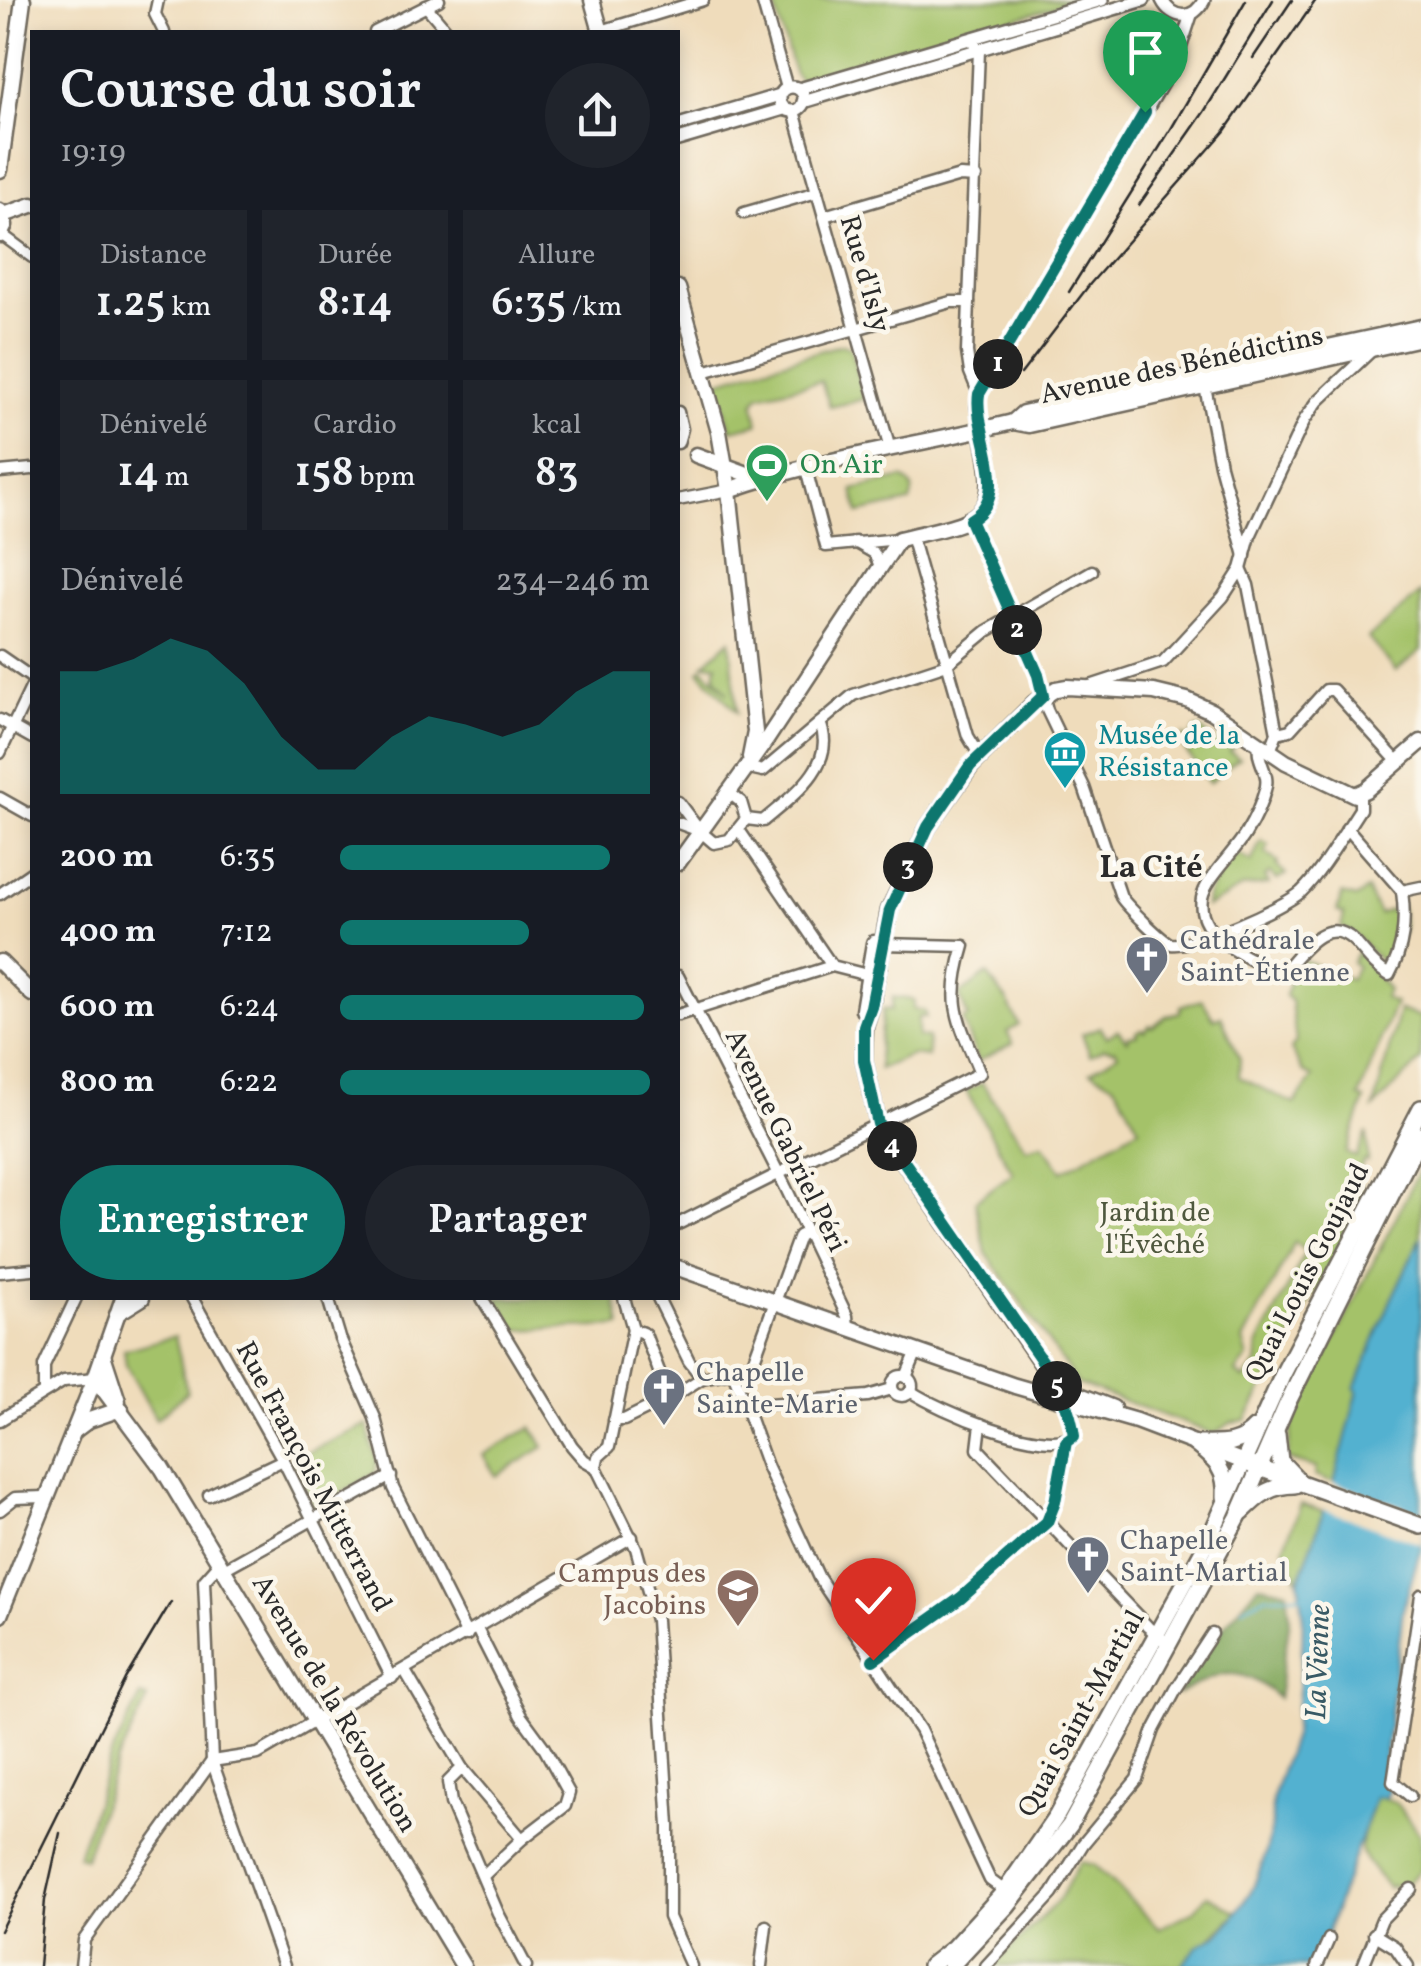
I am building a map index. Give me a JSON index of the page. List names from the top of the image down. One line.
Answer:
{"streets":{"main road":["Avenue des Bénédictins","Quai Louis Goujaud","Avenue de la Révolution","Quai Saint-Martial"],"street":["Rue d'Isly","Avenue Gabriel Péri","Rue François Mitterrand"]},"crossings":[["Rue d'Isly","Avenue des Bénédictins"],["Quai Louis Goujaud","Quai Saint-Martial"]],"districts":["La Cité"],"water":["La Vienne"],"parks":["Jardin de l'Évêché"],"places":{"sports":["On Air"],"museum":["Musée de la Résistance"],"church":["Cathédrale Saint-Étienne","Chapelle Sainte-Marie","Chapelle Saint-Martial"],"school or university":["Campus des Jacobins"]},"page":{"heading":["Course du soir","19:19"],"stats":[["Distance","1.25 km"],["Durée","8:14"],["Allure","6:35 /km"],["Dénivelé","14 m"],["Cardio","158 bpm"],["kcal","83"]],"pins":["1","2","3","4","5"],"chart":["Dénivelé","234–246 m"],"list":[{"name":"200 m","note":"6:35"},{"name":"400 m","note":"7:12"},{"name":"600 m","note":"6:24"},{"name":"800 m","note":"6:22"}],"buttons":["Enregistrer","Partager"]}}
